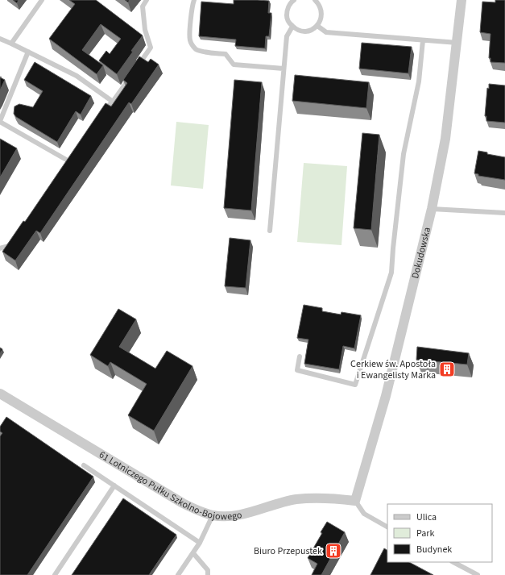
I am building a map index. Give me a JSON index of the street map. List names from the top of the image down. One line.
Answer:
{"streets":{"street":["Dokudowska","61 Lotniczego Pułku Szkolno-Bojowego"]},"crossings":[["Dokudowska","61 Lotniczego Pułku Szkolno-Bojowego"]],"places":{"building":["Cerkiew św. Apostoła i Ewangelisty Marka","Biuro Przepustek"]},"legend":["Ulica","Park","Budynek"]}
